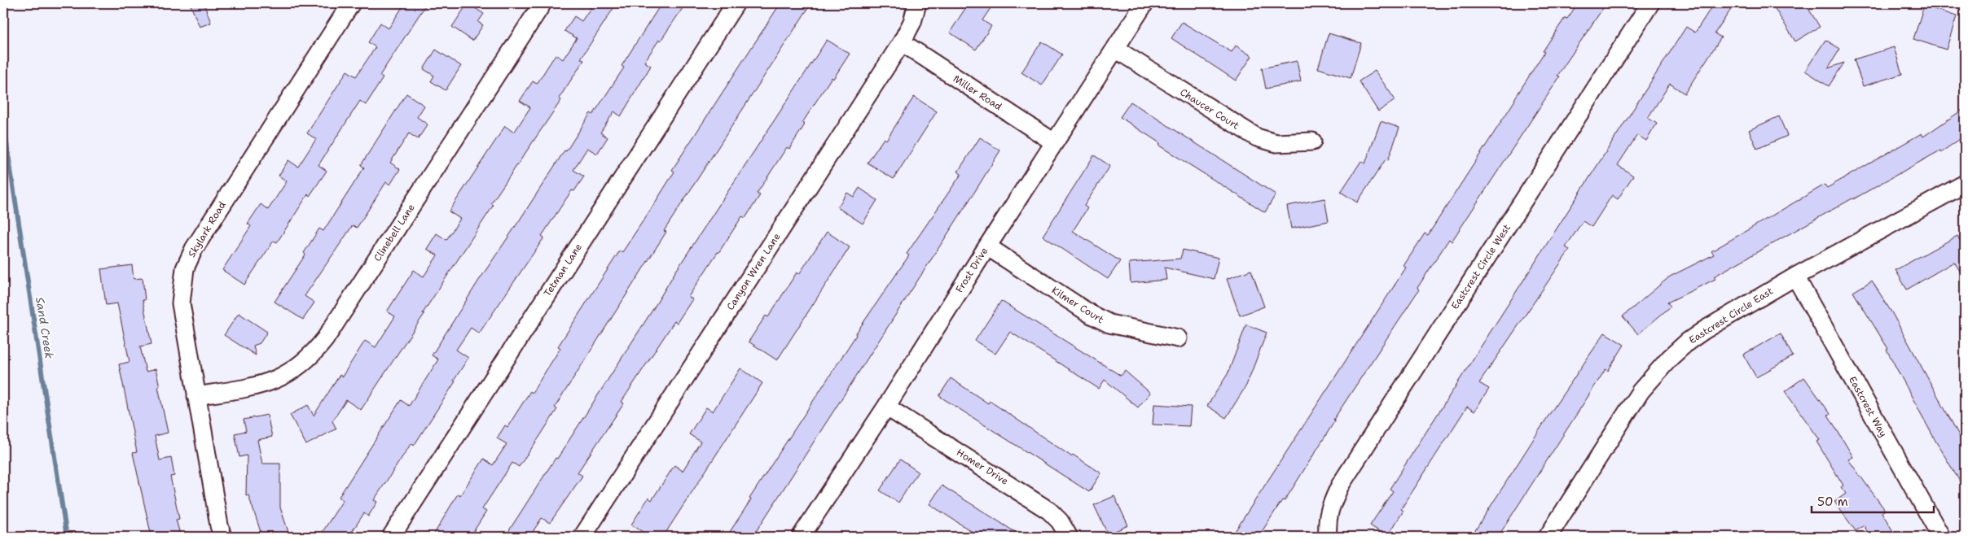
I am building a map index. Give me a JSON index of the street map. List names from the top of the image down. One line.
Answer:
{"streets":{"street":["Miller Road","Chaucer Court","Skylark Road","Clinebell Lane","Eastcrest Circle West","Tetman Lane","Frost Drive","Canyon Wren Lane","Kilmer Court","Eastcrest Circle East","Eastcrest Way","Homer Drive"]},"crossings":[["Miller Road","Frost Drive"],["Miller Road","Canyon Wren Lane"],["Chaucer Court","Frost Drive"],["Skylark Road","Clinebell Lane"],["Frost Drive","Kilmer Court"],["Frost Drive","Homer Drive"],["Eastcrest Circle East","Eastcrest Way"]],"water":["Sand Creek"],"scale_bar":"50 m"}
